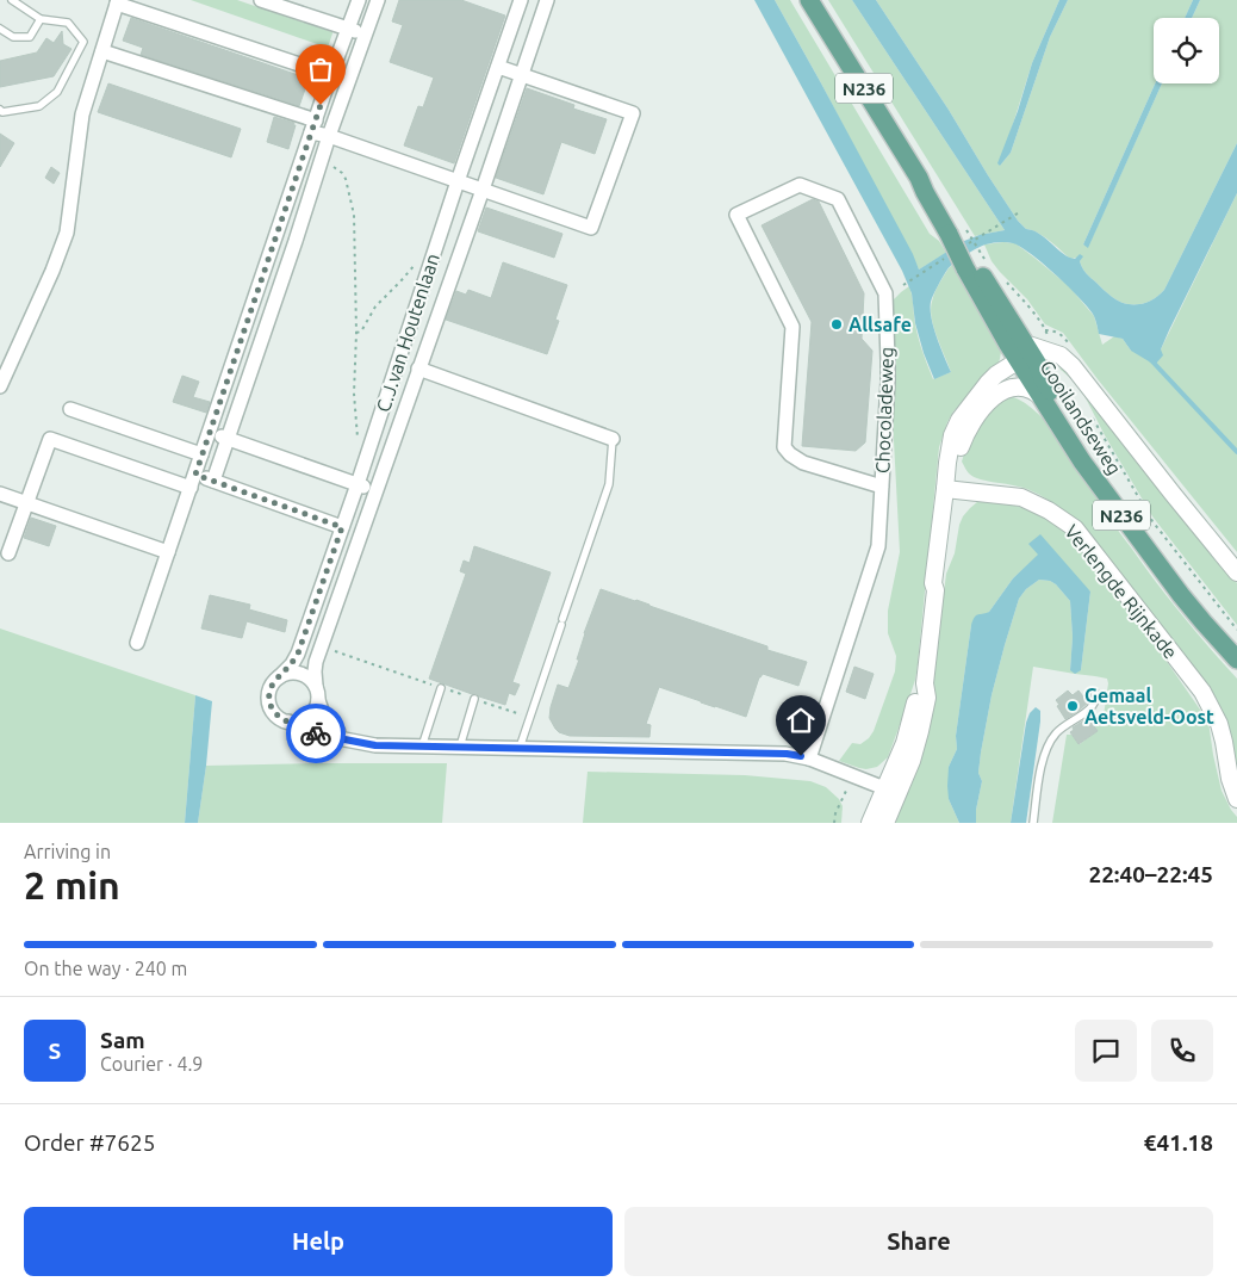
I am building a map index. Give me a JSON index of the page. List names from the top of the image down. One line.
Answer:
{"streets":{"main road":["N236","Gooilandseweg"],"street":["C.J.van Houtenlaan","Chocoladeweg","Verlengde Rijnkade"]},"places":["Allsafe","Gemaal Aetsveld-Oost"],"page":{"heading":["2 min","Arriving in","22:40–22:45"],"panel":["Sam","Courier · 4.9","Order #7625","€41.18"],"bar":"On the way · 240 m","round":"S","buttons":["Help","Share"]}}
